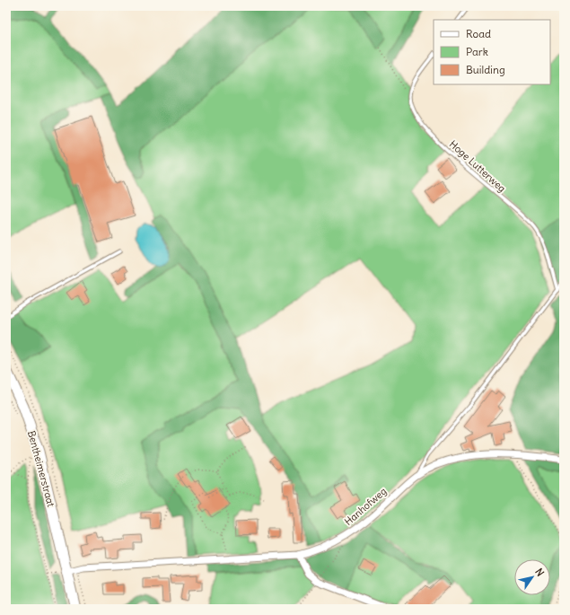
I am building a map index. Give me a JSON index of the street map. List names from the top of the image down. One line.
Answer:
{"streets":{"main road":["Bentheimerstraat"],"street":["Hanhofweg"],"lane":["Hoge Lutterweg"]},"crossings":[["Bentheimerstraat","Hanhofweg"]],"legend":["Road","Park","Building"],"north":"top right"}
